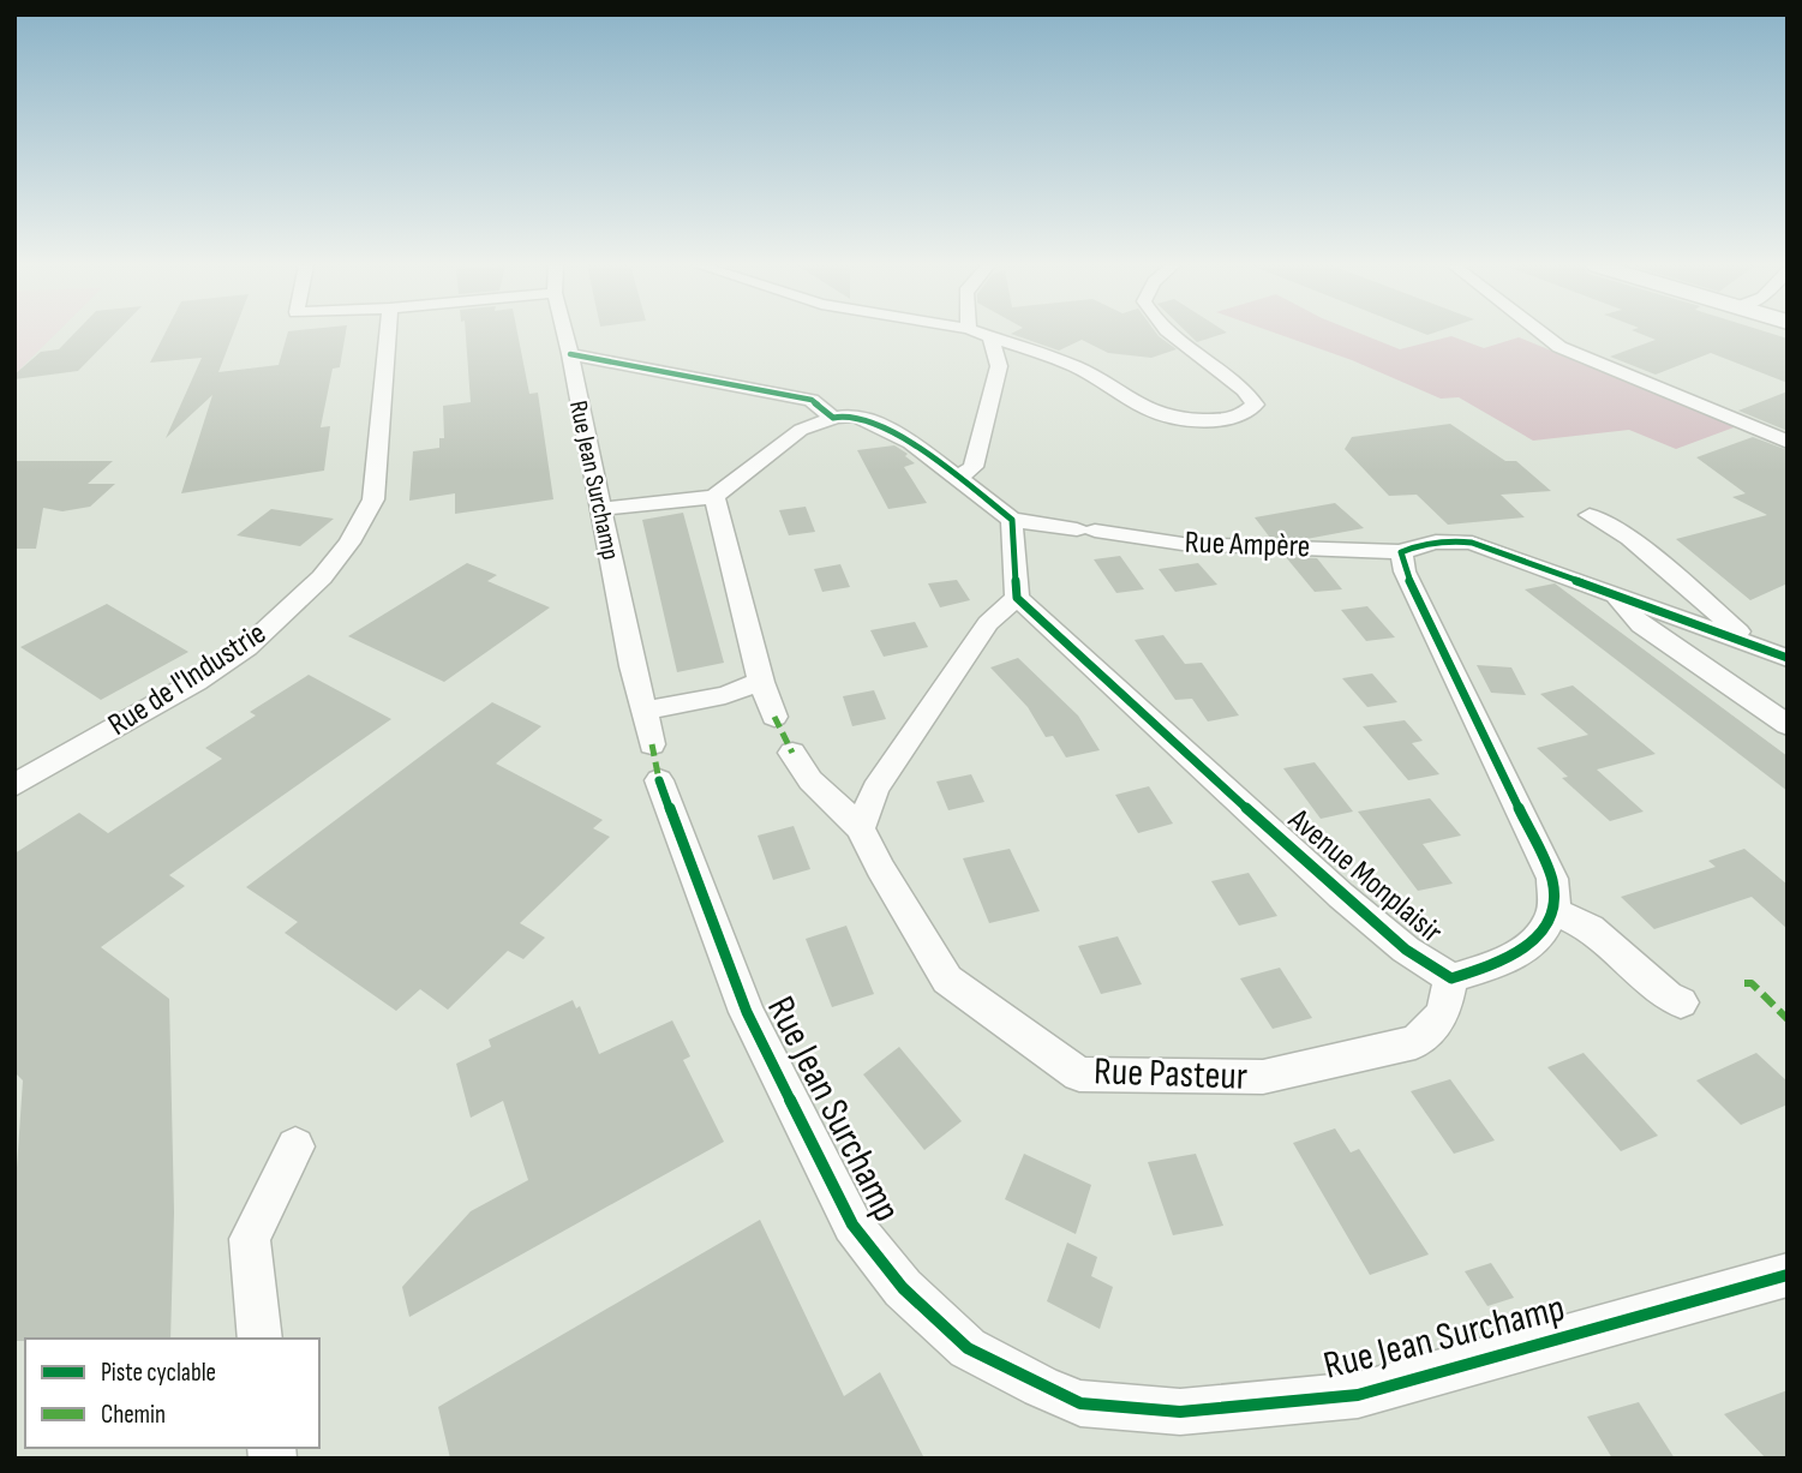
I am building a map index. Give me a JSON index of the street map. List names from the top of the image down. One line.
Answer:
{"streets":{"street":["Rue Jean Surchamp","Rue Ampère","Rue de l'Industrie","Avenue Monplaisir","Rue Pasteur"]},"crossings":[["Avenue Monplaisir","Rue Pasteur"]],"legend":["Piste cyclable","Chemin"]}
